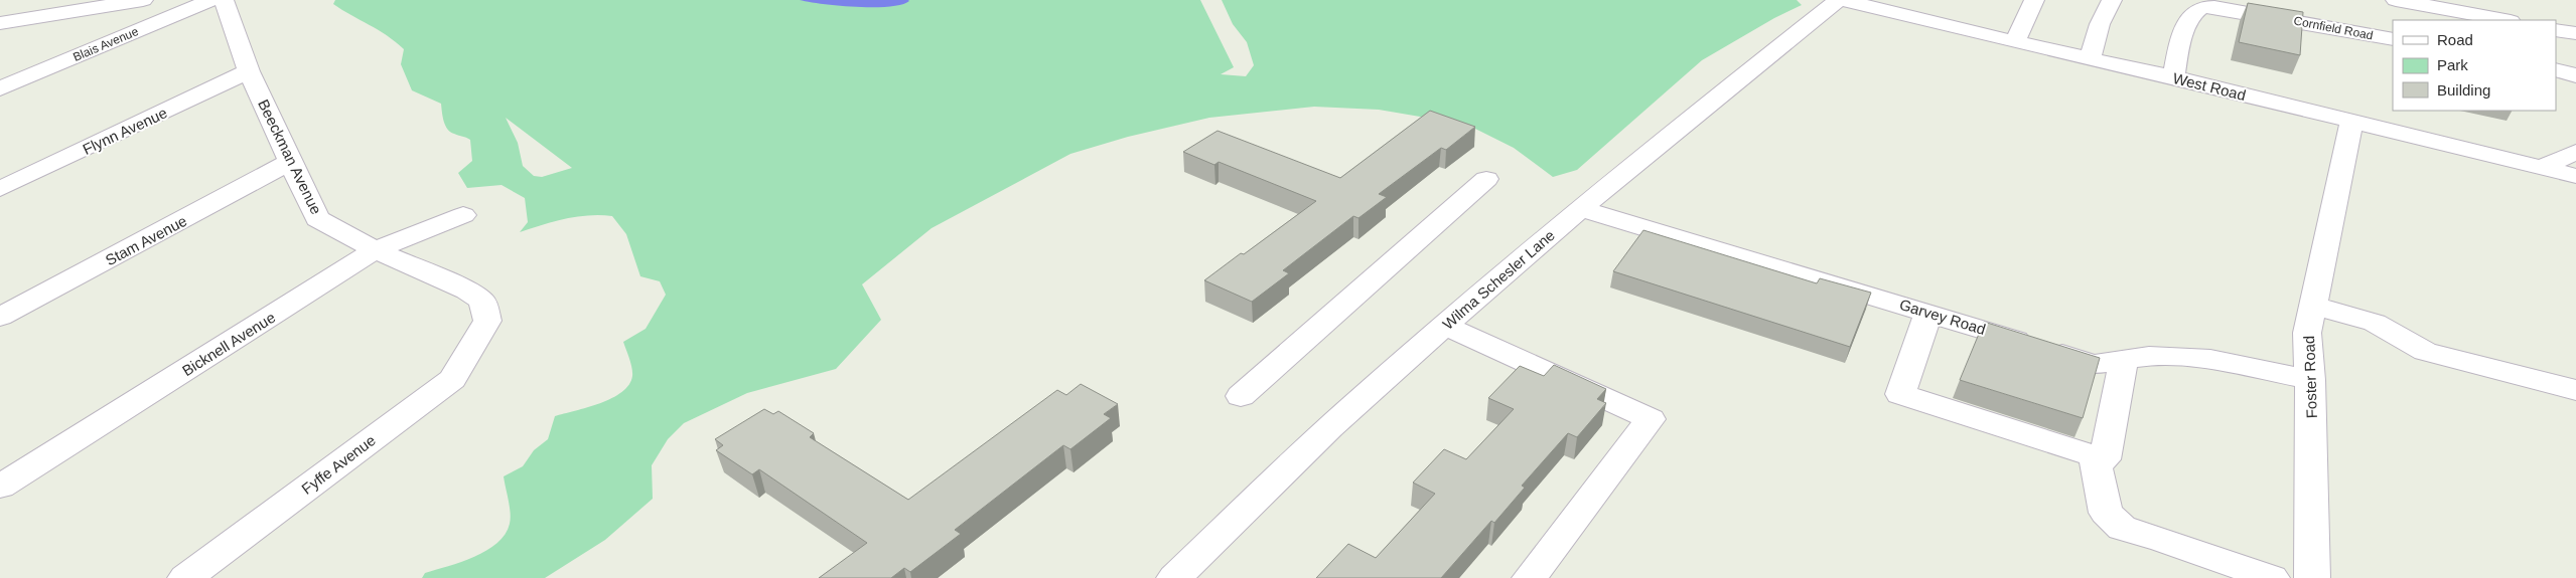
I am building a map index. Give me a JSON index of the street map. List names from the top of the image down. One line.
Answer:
{"streets":{"street":["Cornfield Road","Blais Avenue","West Road","Flynn Avenue","Beeckman Avenue","Stam Avenue","Wilma Schesler Lane","Garvey Road","Bicknell Avenue","Foster Road","Fyffe Avenue"]},"crossings":[["Cornfield Road","West Road"],["West Road","Foster Road"],["Flynn Avenue","Beeckman Avenue"],["Beeckman Avenue","Stam Avenue"],["Beeckman Avenue","Bicknell Avenue"],["Beeckman Avenue","Fyffe Avenue"],["Wilma Schesler Lane","Garvey Road"],["Garvey Road","Foster Road"]],"legend":["Road","Park","Building"]}
